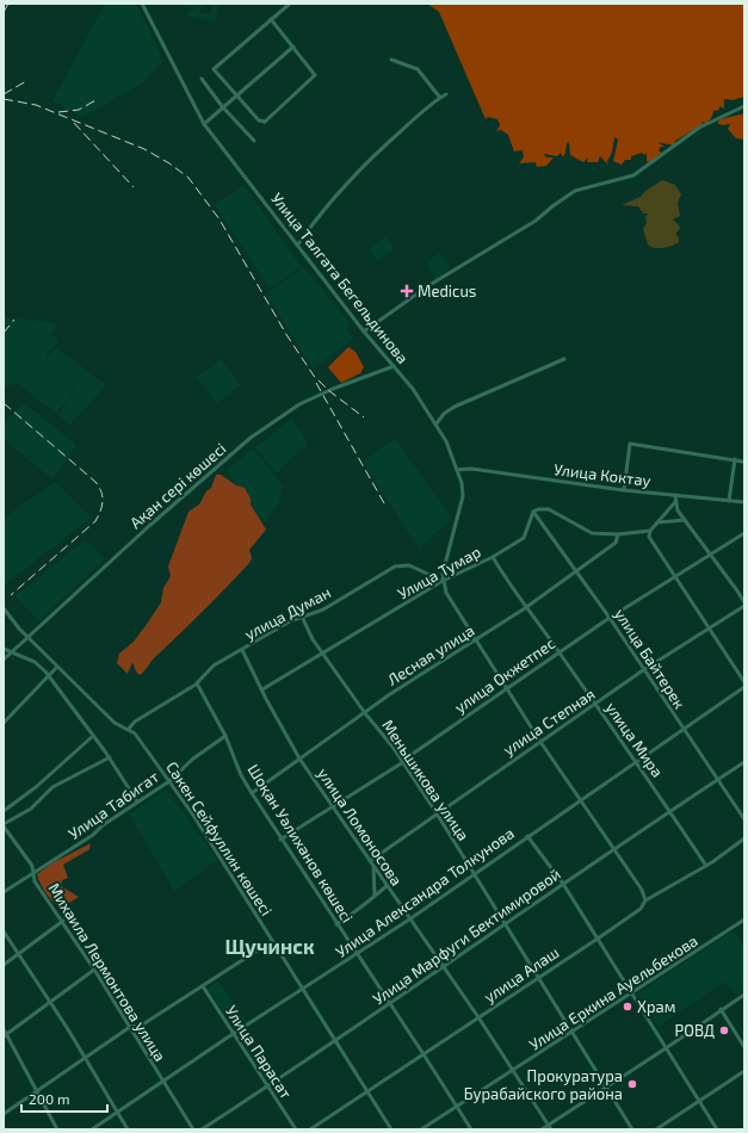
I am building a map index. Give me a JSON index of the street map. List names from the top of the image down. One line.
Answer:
{"streets":{"street":["Улица Талгата Бегельдинова","Улица Коктау","Ақан сері көшесі","Улица Тумар","улица Думан","Лесная улица","улица Байтерек","улица Окжетпес","улица Степная","улица Мира","Меньшикова улица","Улица Табигат","улица Ломоносова","Сәкен Сейфуллин көшесі","Шоқан Уәлиханов көшесі","Улица Александра Толкунова","Улица Марфуги Бектимировой","Михаила Лермонтова улица","улица Алаш","Улица Еркина Ауельбекова","Улица Парасат"]},"crossings":[["Улица Талгата Бегельдинова","Улица Коктау"],["Улица Талгата Бегельдинова","Ақан сері көшесі"],["Улица Талгата Бегельдинова","Улица Тумар"],["Улица Талгата Бегельдинова","улица Думан"],["Ақан сері көшесі","Сәкен Сейфуллин көшесі"],["Улица Тумар","улица Думан"],["Улица Тумар","улица Байтерек"],["Улица Тумар","улица Мира"],["Улица Тумар","Меньшикова улица"],["Улица Тумар","улица Ломоносова"],["улица Думан","Меньшикова улица"],["улица Думан","улица Ломоносова"],["улица Думан","Сәкен Сейфуллин көшесі"],["улица Думан","Шоқан Уәлиханов көшесі"],["Лесная улица","улица Байтерек"],["Лесная улица","улица Мира"],["Лесная улица","Меньшикова улица"],["Лесная улица","улица Ломоносова"],["Лесная улица","Шоқан Уәлиханов көшесі"],["улица Байтерек","улица Окжетпес"],["улица Байтерек","улица Степная"],["улица Байтерек","Улица Александра Толкунова"],["улица Байтерек","Улица Марфуги Бектимировой"],["улица Окжетпес","улица Мира"],["улица Окжетпес","Меньшикова улица"],["улица Окжетпес","улица Ломоносова"],["улица Окжетпес","Шоқан Уәлиханов көшесі"],["улица Степная","улица Мира"],["улица Степная","Меньшикова улица"],["улица Степная","улица Ломоносова"],["улица Мира","Улица Александра Толкунова"],["улица Мира","Улица Марфуги Бектимировой"],["улица Мира","улица Алаш"],["Меньшикова улица","Улица Александра Толкунова"],["Меньшикова улица","Улица Марфуги Бектимировой"],["Меньшикова улица","улица Алаш"],["Меньшикова улица","Улица Еркина Ауельбекова"],["Улица Табигат","Сәкен Сейфуллин көшесі"],["Улица Табигат","Шоқан Уәлиханов көшесі"],["Улица Табигат","Михаила Лермонтова улица"],["улица Ломоносова","Улица Александра Толкунова"],["улица Ломоносова","Улица Марфуги Бектимировой"],["улица Ломоносова","улица Алаш"],["улица Ломоносова","Улица Еркина Ауельбекова"],["Сәкен Сейфуллин көшесі","Улица Александра Толкунова"],["Сәкен Сейфуллин көшесі","Улица Марфуги Бектимировой"],["Сәкен Сейфуллин көшесі","улица Алаш"],["Шоқан Уәлиханов көшесі","Улица Александра Толкунова"],["Шоқан Уәлиханов көшесі","Улица Марфуги Бектимировой"],["Шоқан Уәлиханов көшесі","улица Алаш"],["Шоқан Уәлиханов көшесі","Улица Еркина Ауельбекова"],["Улица Александра Толкунова","Михаила Лермонтова улица"],["Улица Александра Толкунова","Улица Парасат"],["Улица Марфуги Бектимировой","Улица Парасат"]],"districts":["Щучинск"],"places":{"health":["Medicus"],"other":["Храм","РОВД","Прокуратура Бурабайского района"]},"scale_bar":"200 m"}
